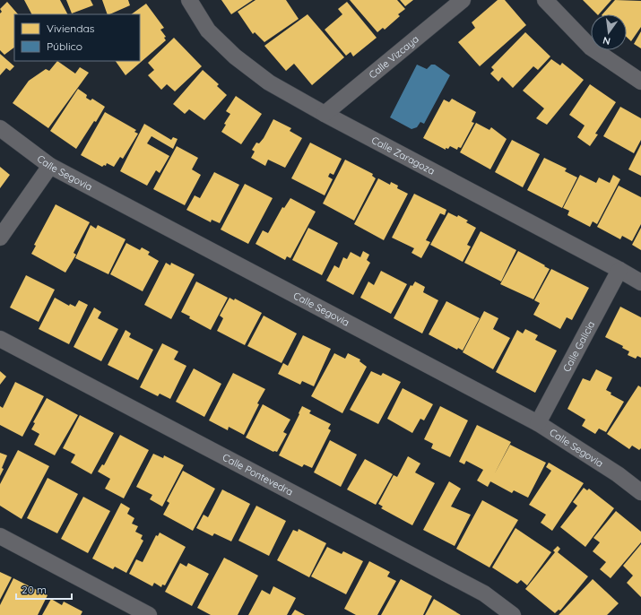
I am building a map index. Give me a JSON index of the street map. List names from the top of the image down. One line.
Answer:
{"streets":{"street":["Calle Vizcaya","Calle Zaragoza","Calle Segovia","Calle Galicia","Calle Pontevedra"]},"crossings":[["Calle Vizcaya","Calle Zaragoza"],["Calle Zaragoza","Calle Galicia"],["Calle Segovia","Calle Galicia"]],"legend":["Viviendas","Público"],"scale_bar":"20 m","north":"bottom"}
